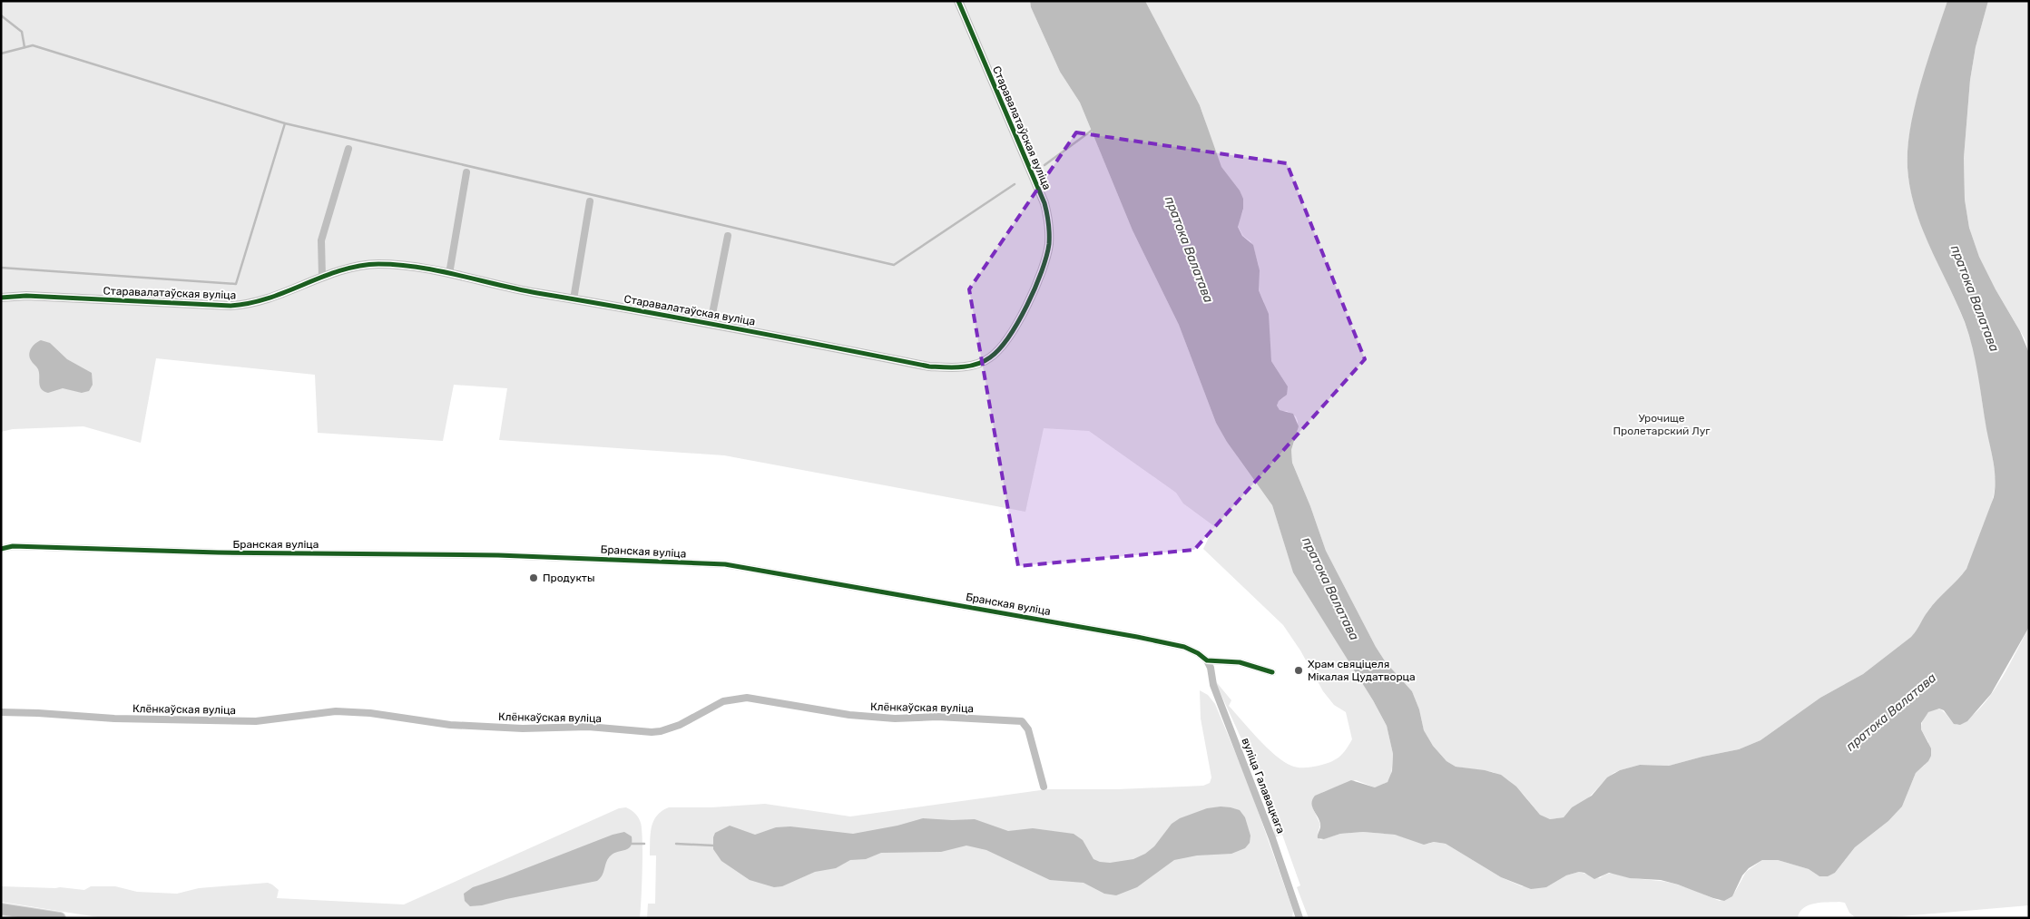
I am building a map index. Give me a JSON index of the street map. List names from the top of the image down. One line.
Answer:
{"streets":{"street":["Старавалатаўская вуліца","Бранская вуліца","Клёнкаўская вуліца","вуліца Галавацкага"]},"crossings":[["Бранская вуліца","вуліца Галавацкага"]],"water":["пратока Валатава"],"parks":["Урочище Пролетарский Луг"],"places":["Продукты","Храм свяціцеля Мікалая Цудатворца"]}
